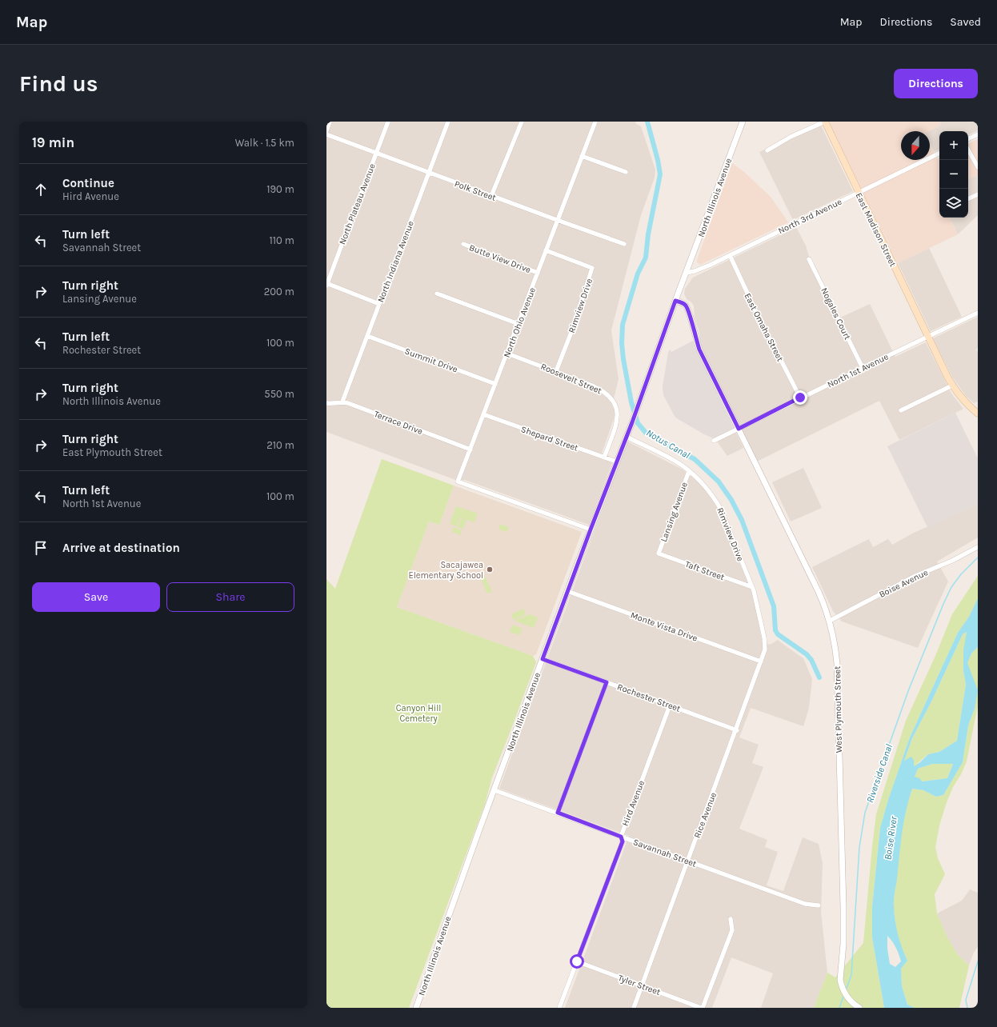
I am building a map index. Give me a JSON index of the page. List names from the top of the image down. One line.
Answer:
{"streets":{"main road":["East Madison Street"],"street":["Polk Street","North Illinois Avenue","North Plateau Avenue","North 3rd Avenue","Butte View Drive","North Indiana Avenue","Rimview Drive","Nogales Court","North Ohio Avenue","East Omaha Street","Summit Drive","North 1st Avenue","Roosevelt Street","Terrace Drive","Shepard Street","Lansing Avenue","Taft Street","Boise Avenue","Monte Vista Drive","Rochester Street","West Plymouth Street","Hird Avenue","Rice Avenue","Savannah Street","Tyler Street"]},"crossings":[["Polk Street","North Plateau Avenue"],["Polk Street","North Indiana Avenue"],["Polk Street","North Ohio Avenue"],["North Illinois Avenue","Rimview Drive"],["North Illinois Avenue","North Ohio Avenue"],["North Illinois Avenue","Shepard Street"],["North Illinois Avenue","Monte Vista Drive"],["North Illinois Avenue","Rochester Street"],["North Illinois Avenue","West Plymouth Street"],["North Illinois Avenue","Savannah Street"],["North 3rd Avenue","East Madison Street"],["North 3rd Avenue","East Omaha Street"],["East Madison Street","North 1st Avenue"],["Butte View Drive","North Ohio Avenue"],["North Indiana Avenue","Summit Drive"],["North Indiana Avenue","Terrace Drive"],["Rimview Drive","North Ohio Avenue"],["Rimview Drive","Roosevelt Street"],["Rimview Drive","Lansing Avenue"],["Rimview Drive","Taft Street"],["Rimview Drive","Rice Avenue"],["Nogales Court","North 1st Avenue"],["North Ohio Avenue","Summit Drive"],["North Ohio Avenue","Roosevelt Street"],["North Ohio Avenue","Terrace Drive"],["North Ohio Avenue","Shepard Street"],["East Omaha Street","North 1st Avenue"],["North 1st Avenue","West Plymouth Street"],["Roosevelt Street","Shepard Street"],["Lansing Avenue","Taft Street"],["Boise Avenue","West Plymouth Street"],["Monte Vista Drive","Rice Avenue"],["Rochester Street","Hird Avenue"],["Rochester Street","Rice Avenue"],["Hird Avenue","Savannah Street"],["Hird Avenue","Tyler Street"],["Rice Avenue","Savannah Street"],["Rice Avenue","Tyler Street"]],"water":["Notus Canal","Riverside Canal","Boise River"],"parks":["Canyon Hill Cemetery"],"places":["Sacajawea Elementary School"],"north":"bottom","page":{"header":"Map","nav":["Map","Directions","Saved"],"buttons":["Directions",["Save","Share"]],"title":"Find us","heading":["19 min","Walk · 1.5 km"],"map_buttons":["+","−"],"list":[["Continue","Hird Avenue","190 m"],["Turn left","Savannah Street","110 m"],["Turn right","Lansing Avenue","200 m"],["Turn left","Rochester Street","100 m"],["Turn right","North Illinois Avenue","550 m"],["Turn right","East Plymouth Street","210 m"],["Turn left","North 1st Avenue","100 m"],"Arrive at destination"]}}
